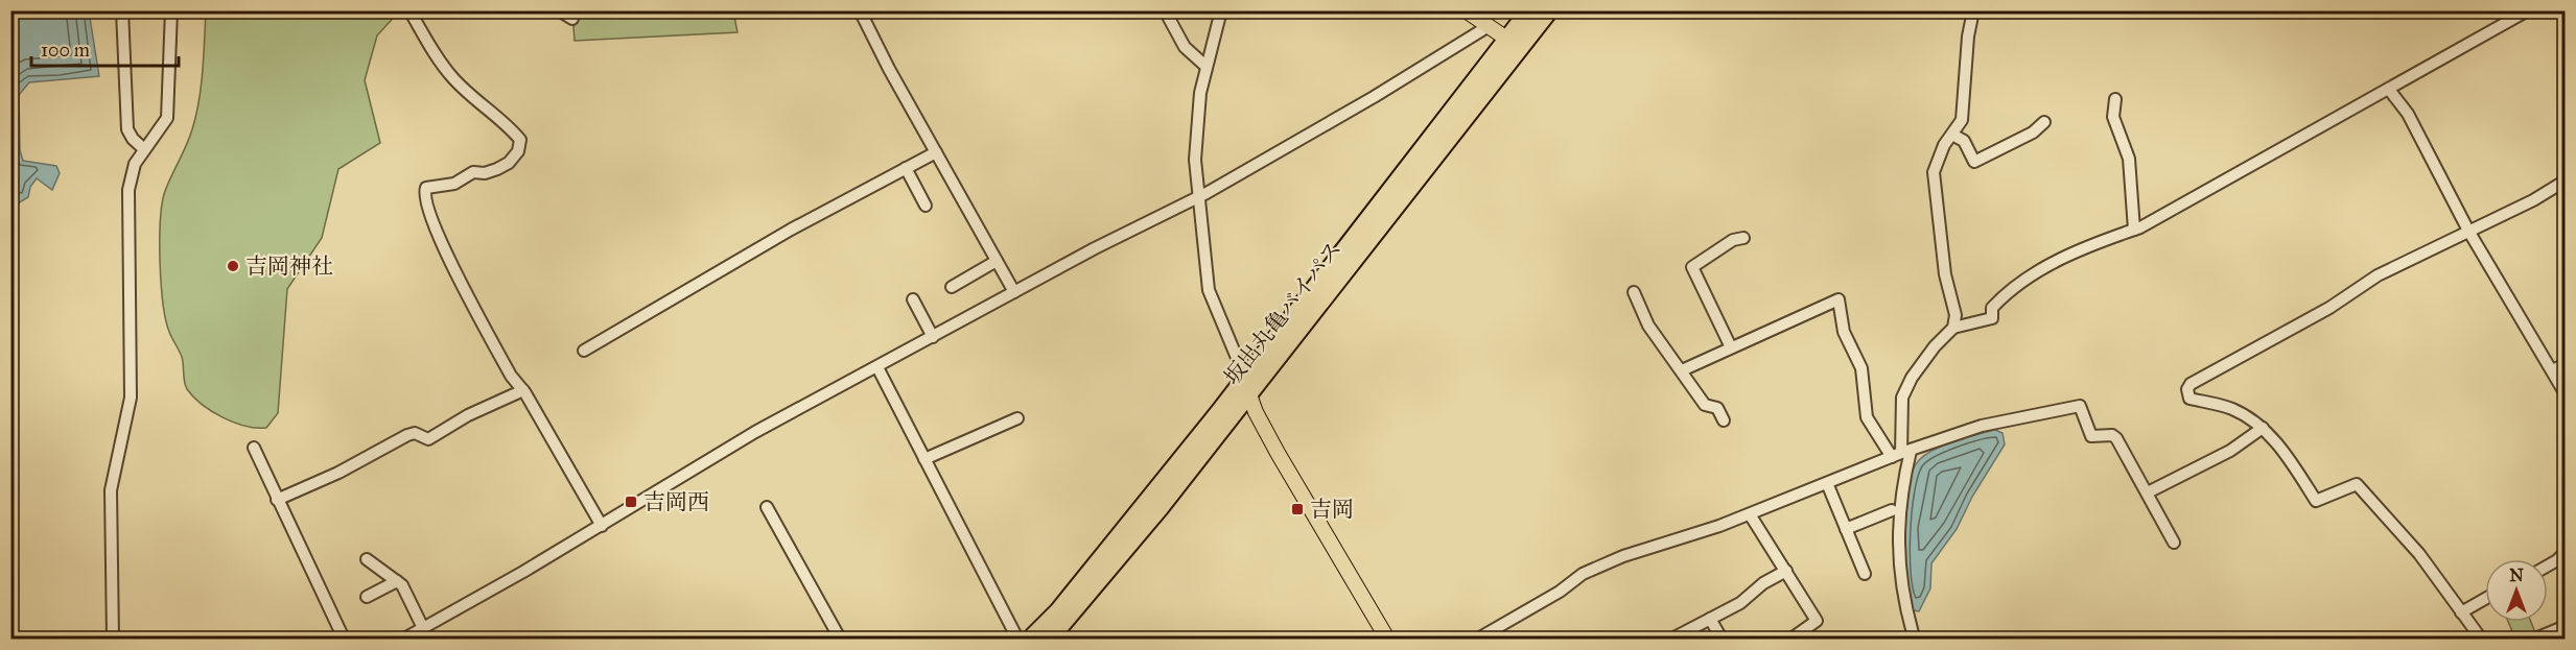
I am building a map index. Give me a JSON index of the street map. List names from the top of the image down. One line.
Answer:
{"streets":{"highway":["坂出丸亀バイパス"]},"places":{"other":["吉岡神社"],"transit":["吉岡西","吉岡"]},"scale_bar":"100 m","north":"top"}
